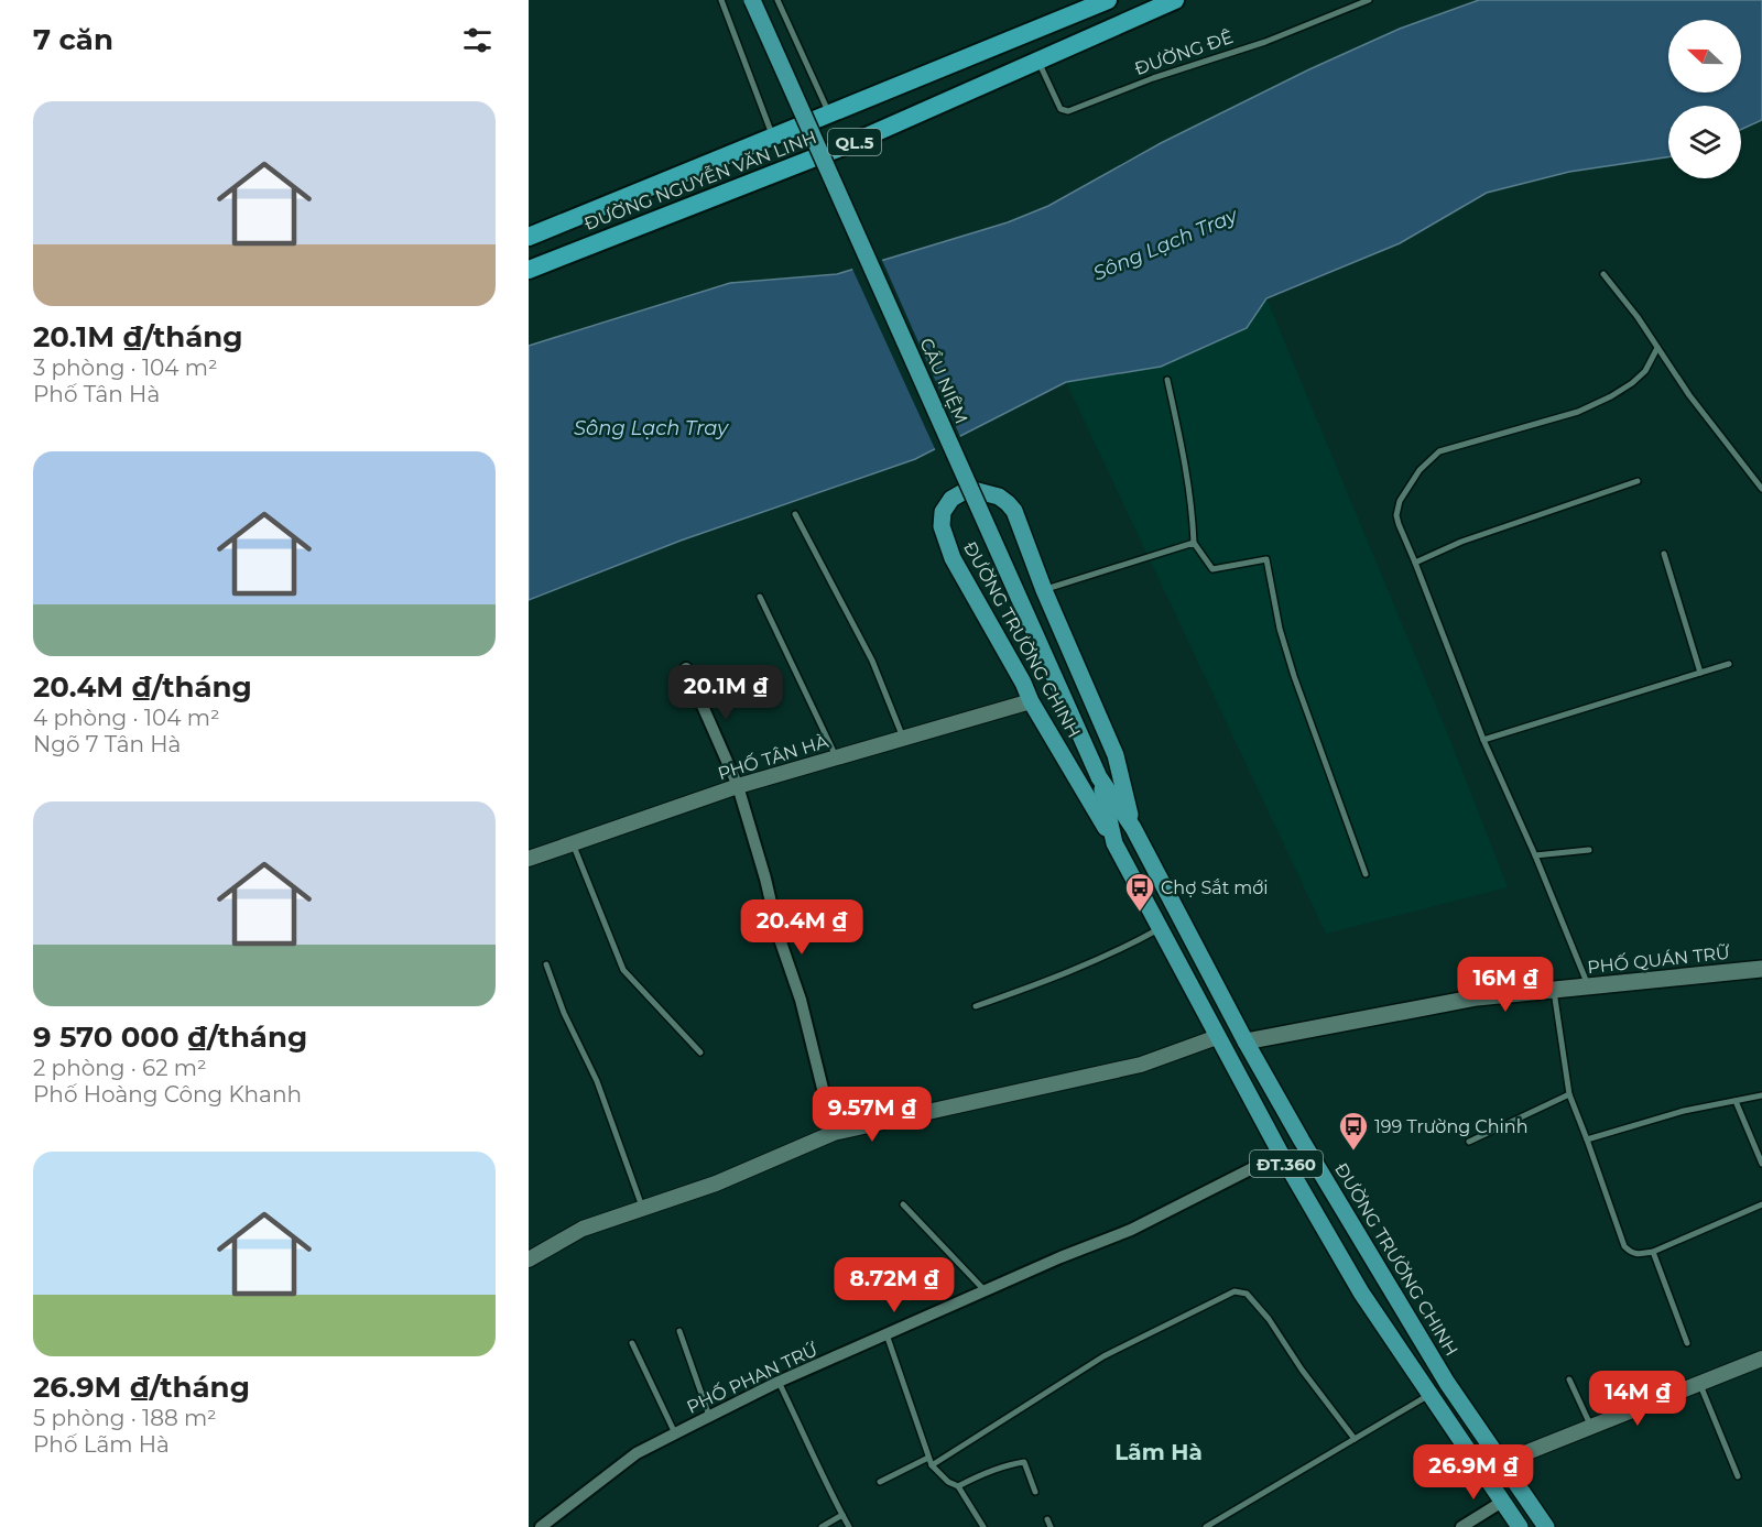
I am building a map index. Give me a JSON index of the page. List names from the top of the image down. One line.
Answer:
{"streets":{"highway":["QL.5","ĐƯỜNG NGUYỄN VĂN LINH"],"main road":["CẦU NIỆM","ĐƯỜNG TRƯỜNG CHINH","PHỐ QUÁN TRỮ","ĐT.360"],"street":["PHỐ TÂN HÀ","PHỐ PHAN TRỨ"],"lane":["ĐƯỜNG ĐÊ"]},"crossings":[["ĐƯỜNG ĐÊ","ĐƯỜNG NGUYỄN VĂN LINH"],["CẦU NIỆM","ĐƯỜNG TRƯỜNG CHINH"],["ĐƯỜNG TRƯỜNG CHINH","PHỐ TÂN HÀ"],["ĐƯỜNG TRƯỜNG CHINH","PHỐ QUÁN TRỮ"],["ĐƯỜNG TRƯỜNG CHINH","PHỐ PHAN TRỨ"]],"districts":["Lãm Hà"],"water":["Sông Lạch Tray"],"places":{"bus stop":["Chợ Sắt mới","199 Trường Chinh"]},"north":"left","page":{"heading":"7 căn","list":[{"name":"20.1M ₫/tháng","note":"3 phòng · 104 m² · Phố Tân Hà"},{"name":"20.4M ₫/tháng","note":"4 phòng · 104 m² · Ngõ 7 Tân Hà"},{"name":"9 570 000 ₫/tháng","note":"2 phòng · 62 m² · Phố Hoàng Công Khanh"},{"name":"26.9M ₫/tháng","note":"5 phòng · 188 m² · Phố Lãm Hà"}],"price":["20.1M ₫","20.4M ₫","16M ₫","9.57M ₫","8.72M ₫","14M ₫","26.9M ₫"]}}
